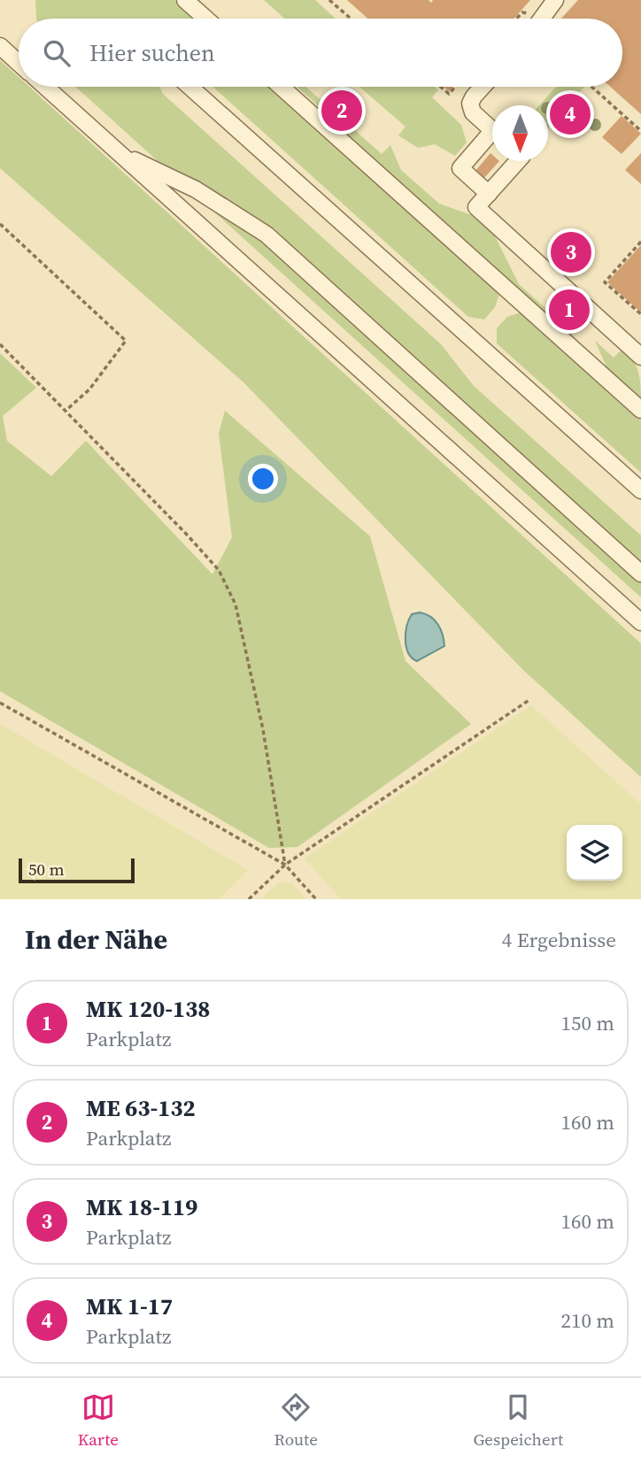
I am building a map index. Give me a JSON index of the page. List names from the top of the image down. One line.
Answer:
{"scale_bar":"50 m","north":"bottom","page":{"search":"Hier suchen","pins":["2","4","3","1"],"scale":"50 m","heading":["In der Nähe","4 Ergebnisse"],"list":[{"mark":"1","name":"MK 120-138","note":"Parkplatz","value":"150 m"},{"mark":"2","name":"ME 63-132","note":"Parkplatz","value":"160 m"},{"mark":"3","name":"MK 18-119","note":"Parkplatz","value":"160 m"},{"mark":"4","name":"MK 1-17","note":"Parkplatz","value":"210 m"}],"nav":["Karte","Route","Gespeichert"]}}
